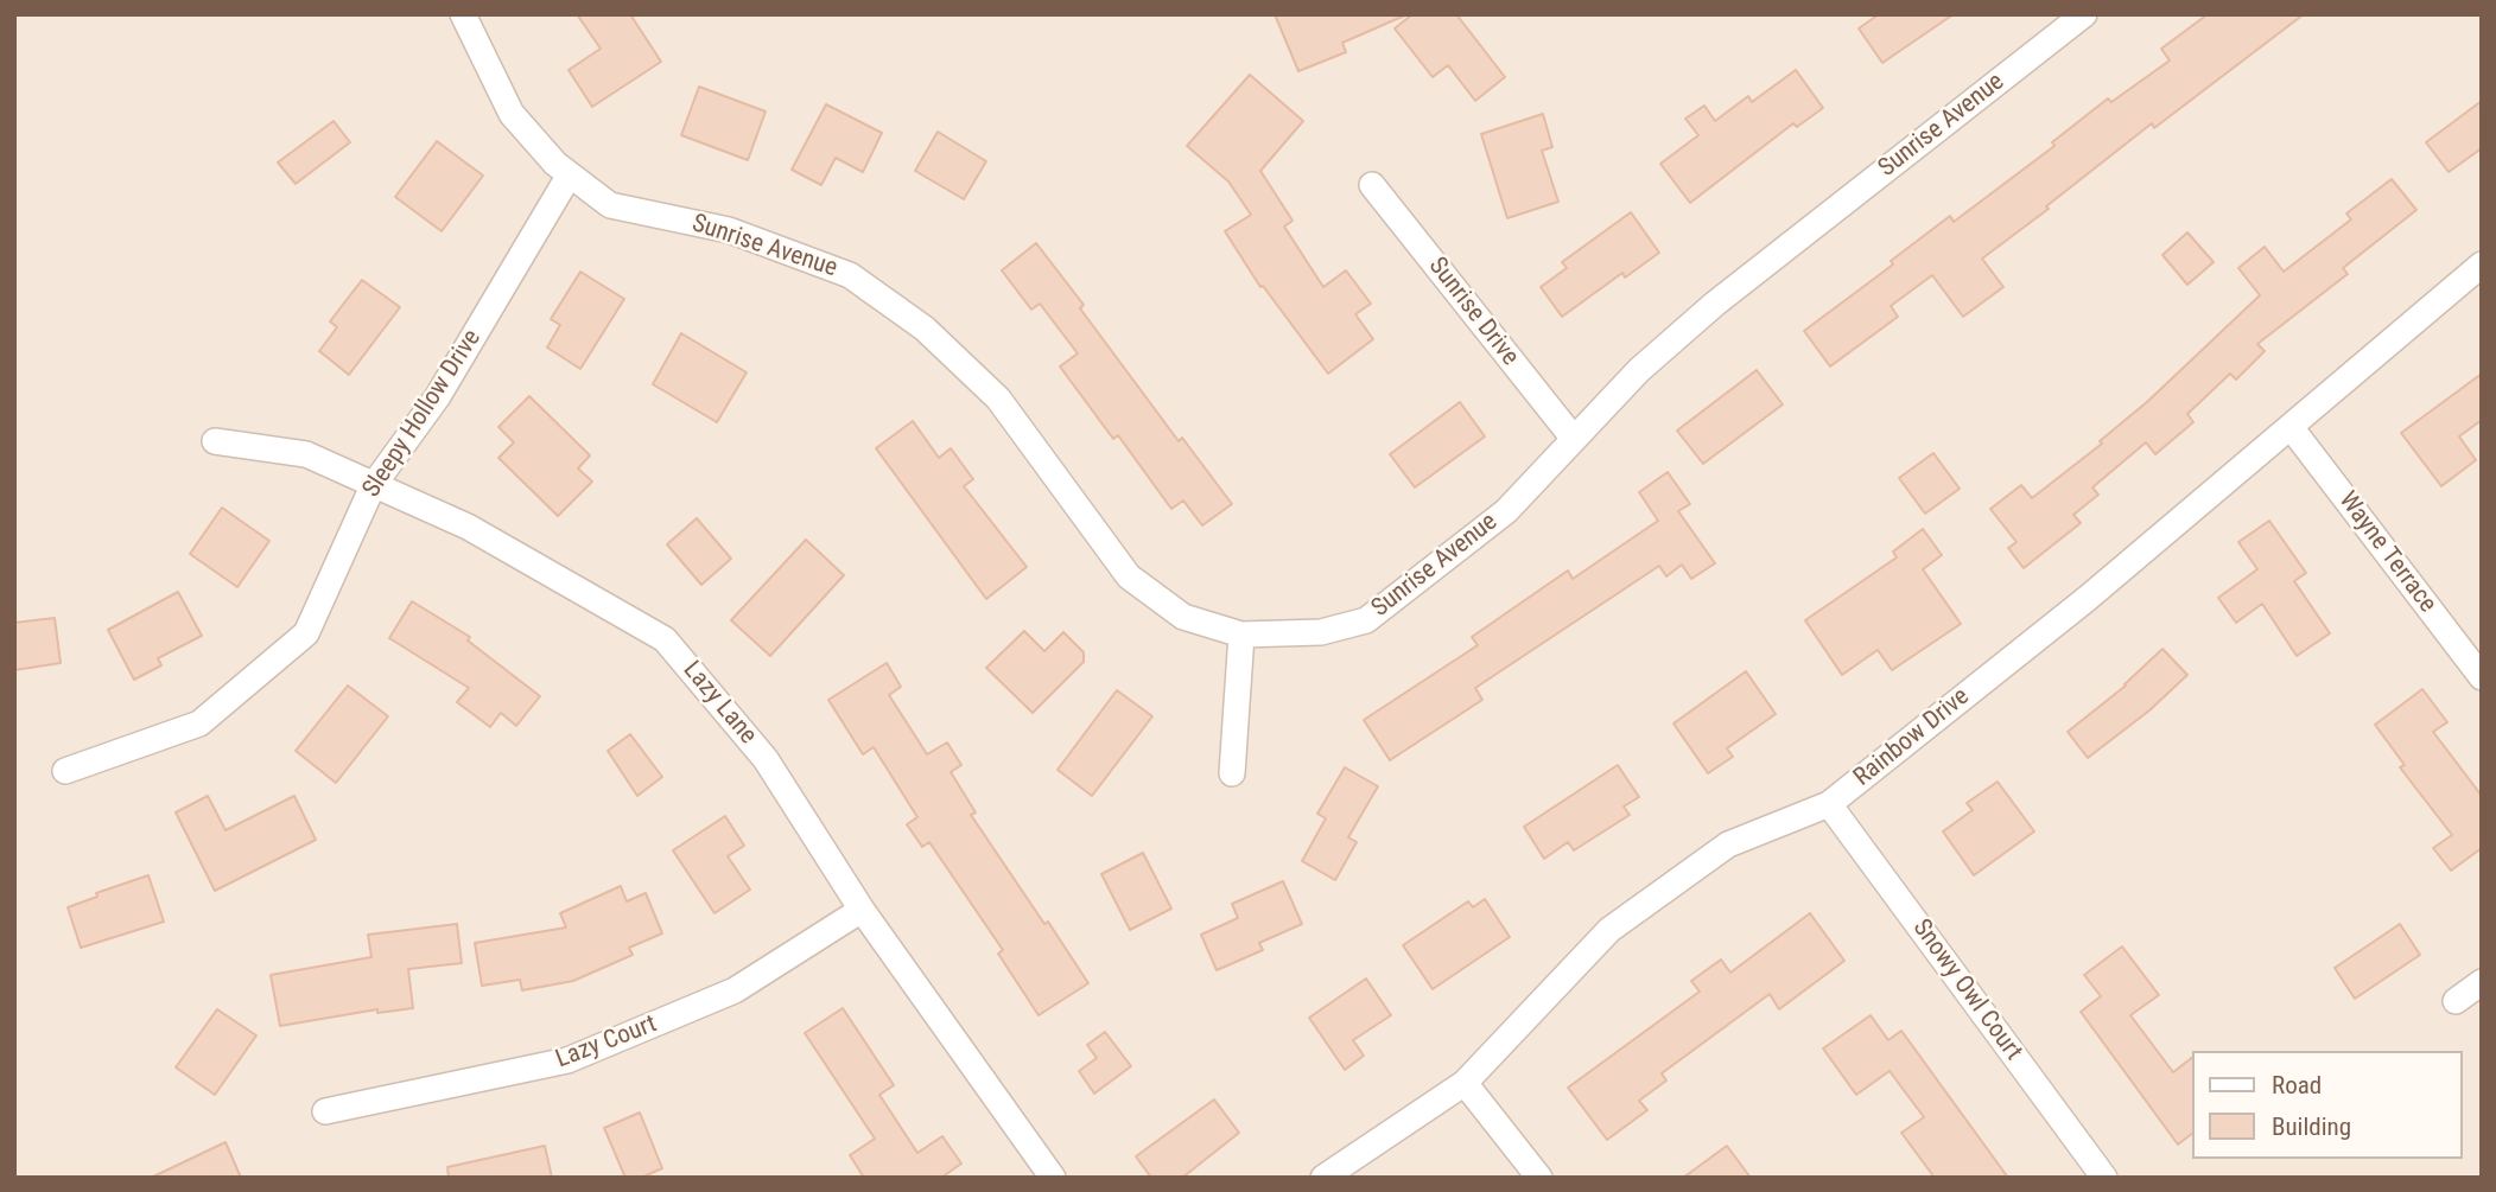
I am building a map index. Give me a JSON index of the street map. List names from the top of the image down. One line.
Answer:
{"streets":{"street":["Sunrise Avenue","Sunrise Drive","Sleepy Hollow Drive","Wayne Terrace","Lazy Lane","Rainbow Drive","Snowy Owl Court","Lazy Court"]},"crossings":[["Sunrise Avenue","Sunrise Drive"],["Sunrise Avenue","Sleepy Hollow Drive"],["Sleepy Hollow Drive","Lazy Lane"],["Wayne Terrace","Rainbow Drive"],["Lazy Lane","Lazy Court"],["Rainbow Drive","Snowy Owl Court"]],"legend":["Road","Building"]}
